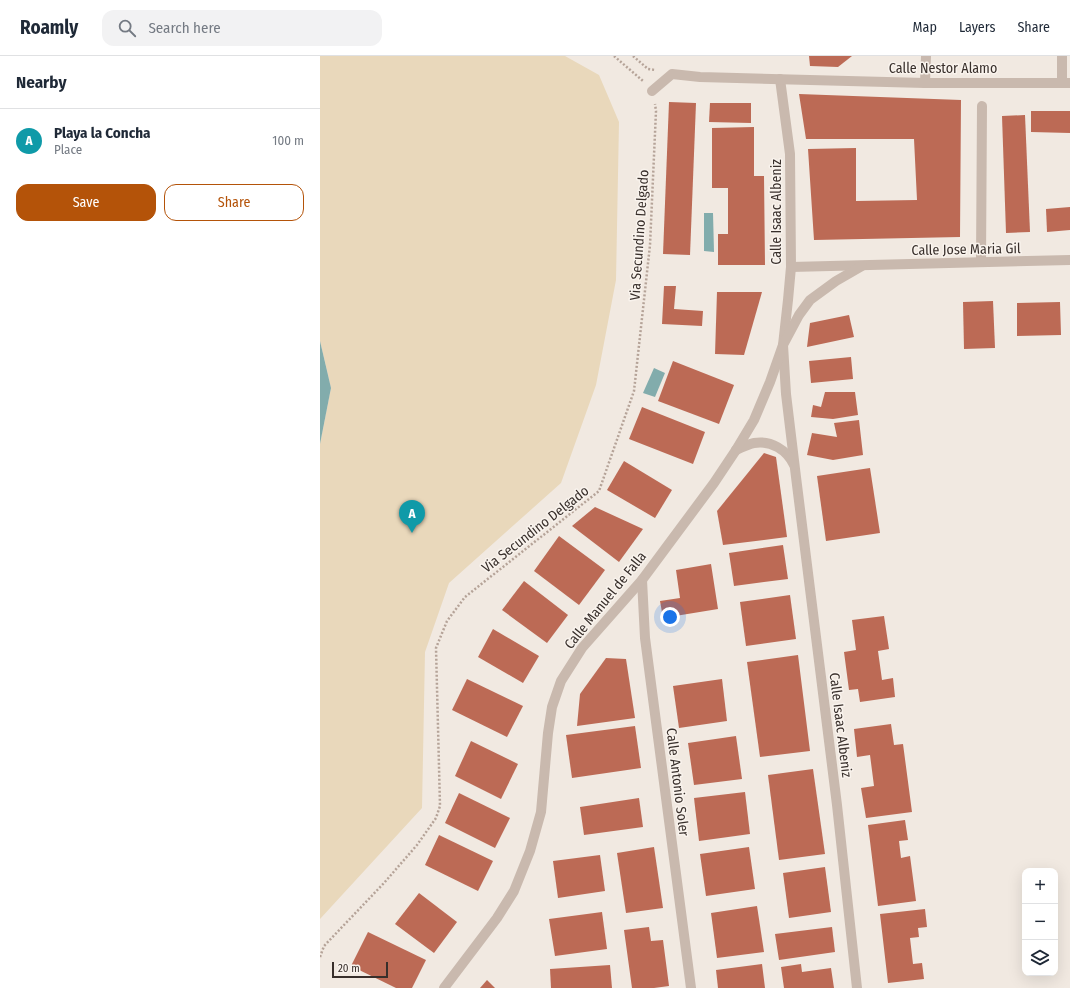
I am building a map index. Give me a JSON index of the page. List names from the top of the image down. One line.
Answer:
{"streets":{"street":["Calle Nestor Alamo","Calle Isaac Albeniz","Calle Jose Maria Gil","Calle Manuel de Falla","Calle Antonio Soler"],"path":["Via Secundino Delgado"]},"crossings":[["Calle Nestor Alamo","Calle Isaac Albeniz"],["Calle Isaac Albeniz","Calle Jose Maria Gil"],["Calle Isaac Albeniz","Calle Manuel de Falla"],["Calle Manuel de Falla","Calle Antonio Soler"]],"scale_bar":"20 m","page":{"header":"Roamly","search":"Search here","nav":["Map","Layers","Share"],"heading":"Nearby","list":[{"mark":"A","name":"Playa la Concha","note":"Place","value":"100 m"}],"buttons":["Save","Share"],"pins":"A","map_buttons":["+","−"],"scale":"20 m"}}
